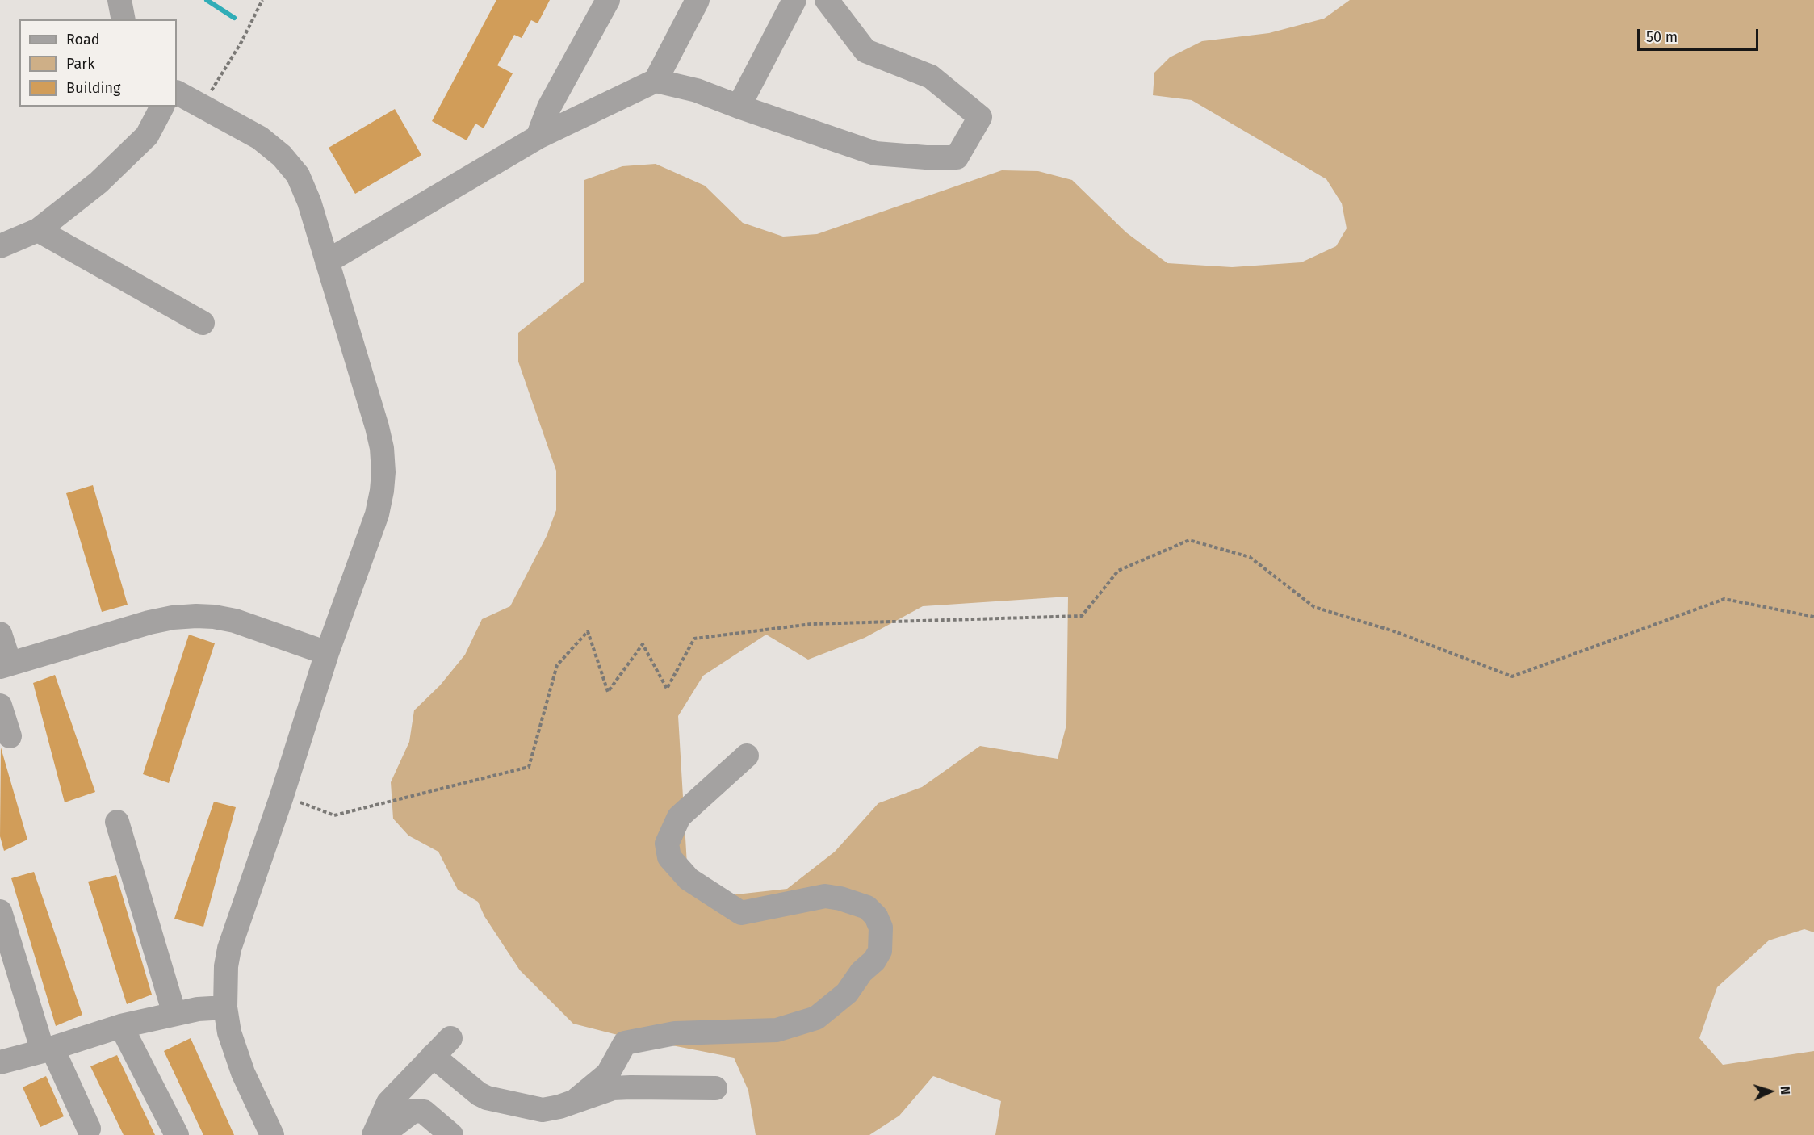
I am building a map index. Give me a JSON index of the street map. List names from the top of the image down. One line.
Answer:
{"legend":["Road","Park","Building"],"scale_bar":"50 m","north":"right"}
